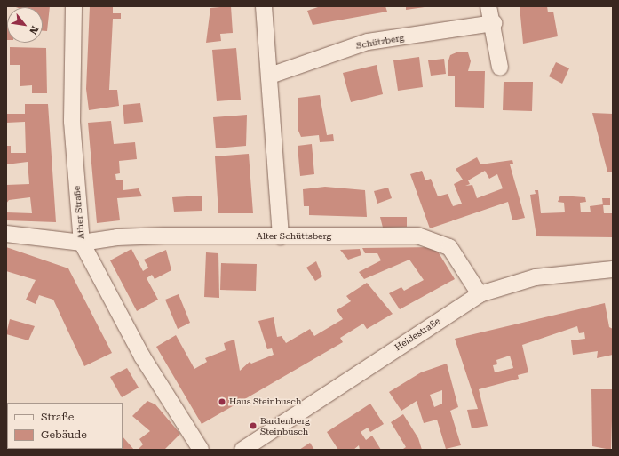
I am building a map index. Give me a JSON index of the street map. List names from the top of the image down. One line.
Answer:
{"streets":{"street":["Schützberg","Ather Straße","Alter Schüttsberg","Heidestraße"]},"crossings":[["Ather Straße","Alter Schüttsberg"],["Alter Schüttsberg","Heidestraße"]],"places":["Haus Steinbusch","Bardenberg Steinbusch"],"legend":["Straße","Gebäude"],"north":"bottom right"}
